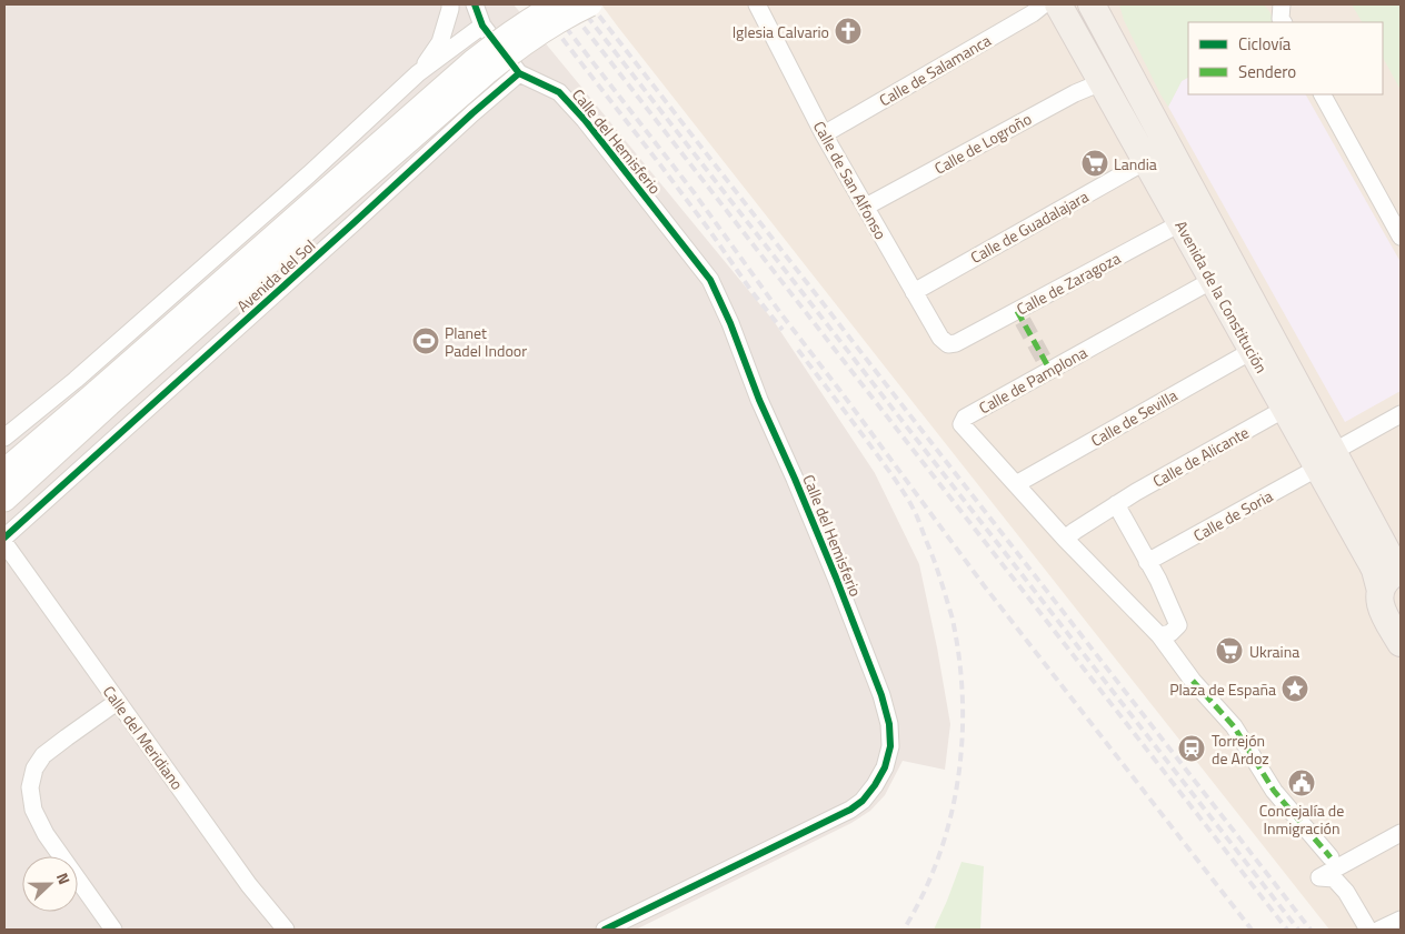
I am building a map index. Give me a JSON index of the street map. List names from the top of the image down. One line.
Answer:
{"streets":{"main road":["Avenida del Sol","Avenida de la Constitución"],"street":["Calle de Salamanca","Calle del Hemisferio","Calle de Logroño","Calle de San Alfonso","Calle de Guadalajara","Calle de Zaragoza","Calle de Pamplona","Calle de Sevilla","Calle de Alicante","Calle de Soria","Calle del Meridiano"]},"crossings":[["Calle de Salamanca","Calle de San Alfonso"],["Calle del Hemisferio","Avenida del Sol"],["Calle de Logroño","Calle de San Alfonso"],["Calle de Logroño","Avenida de la Constitución"],["Calle de San Alfonso","Calle de Guadalajara"],["Calle de San Alfonso","Calle de Zaragoza"],["Calle de Guadalajara","Avenida de la Constitución"],["Calle de Zaragoza","Avenida de la Constitución"],["Avenida de la Constitución","Calle de Pamplona"],["Avenida de la Constitución","Calle de Sevilla"],["Avenida de la Constitución","Calle de Alicante"],["Avenida de la Constitución","Calle de Soria"],["Calle de Pamplona","Calle de Sevilla"],["Calle de Pamplona","Calle de Alicante"]],"places":{"church":["Iglesia Calvario"],"supermarket":["Landia","Ukraina"],"sports":["Planet Padel Indoor"],"place":["Plaza de España"],"station":["Torrejón de Ardoz"],"public building":["Concejalía de Inmigración"]},"legend":["Ciclovía","Sendero"],"north":"right"}
